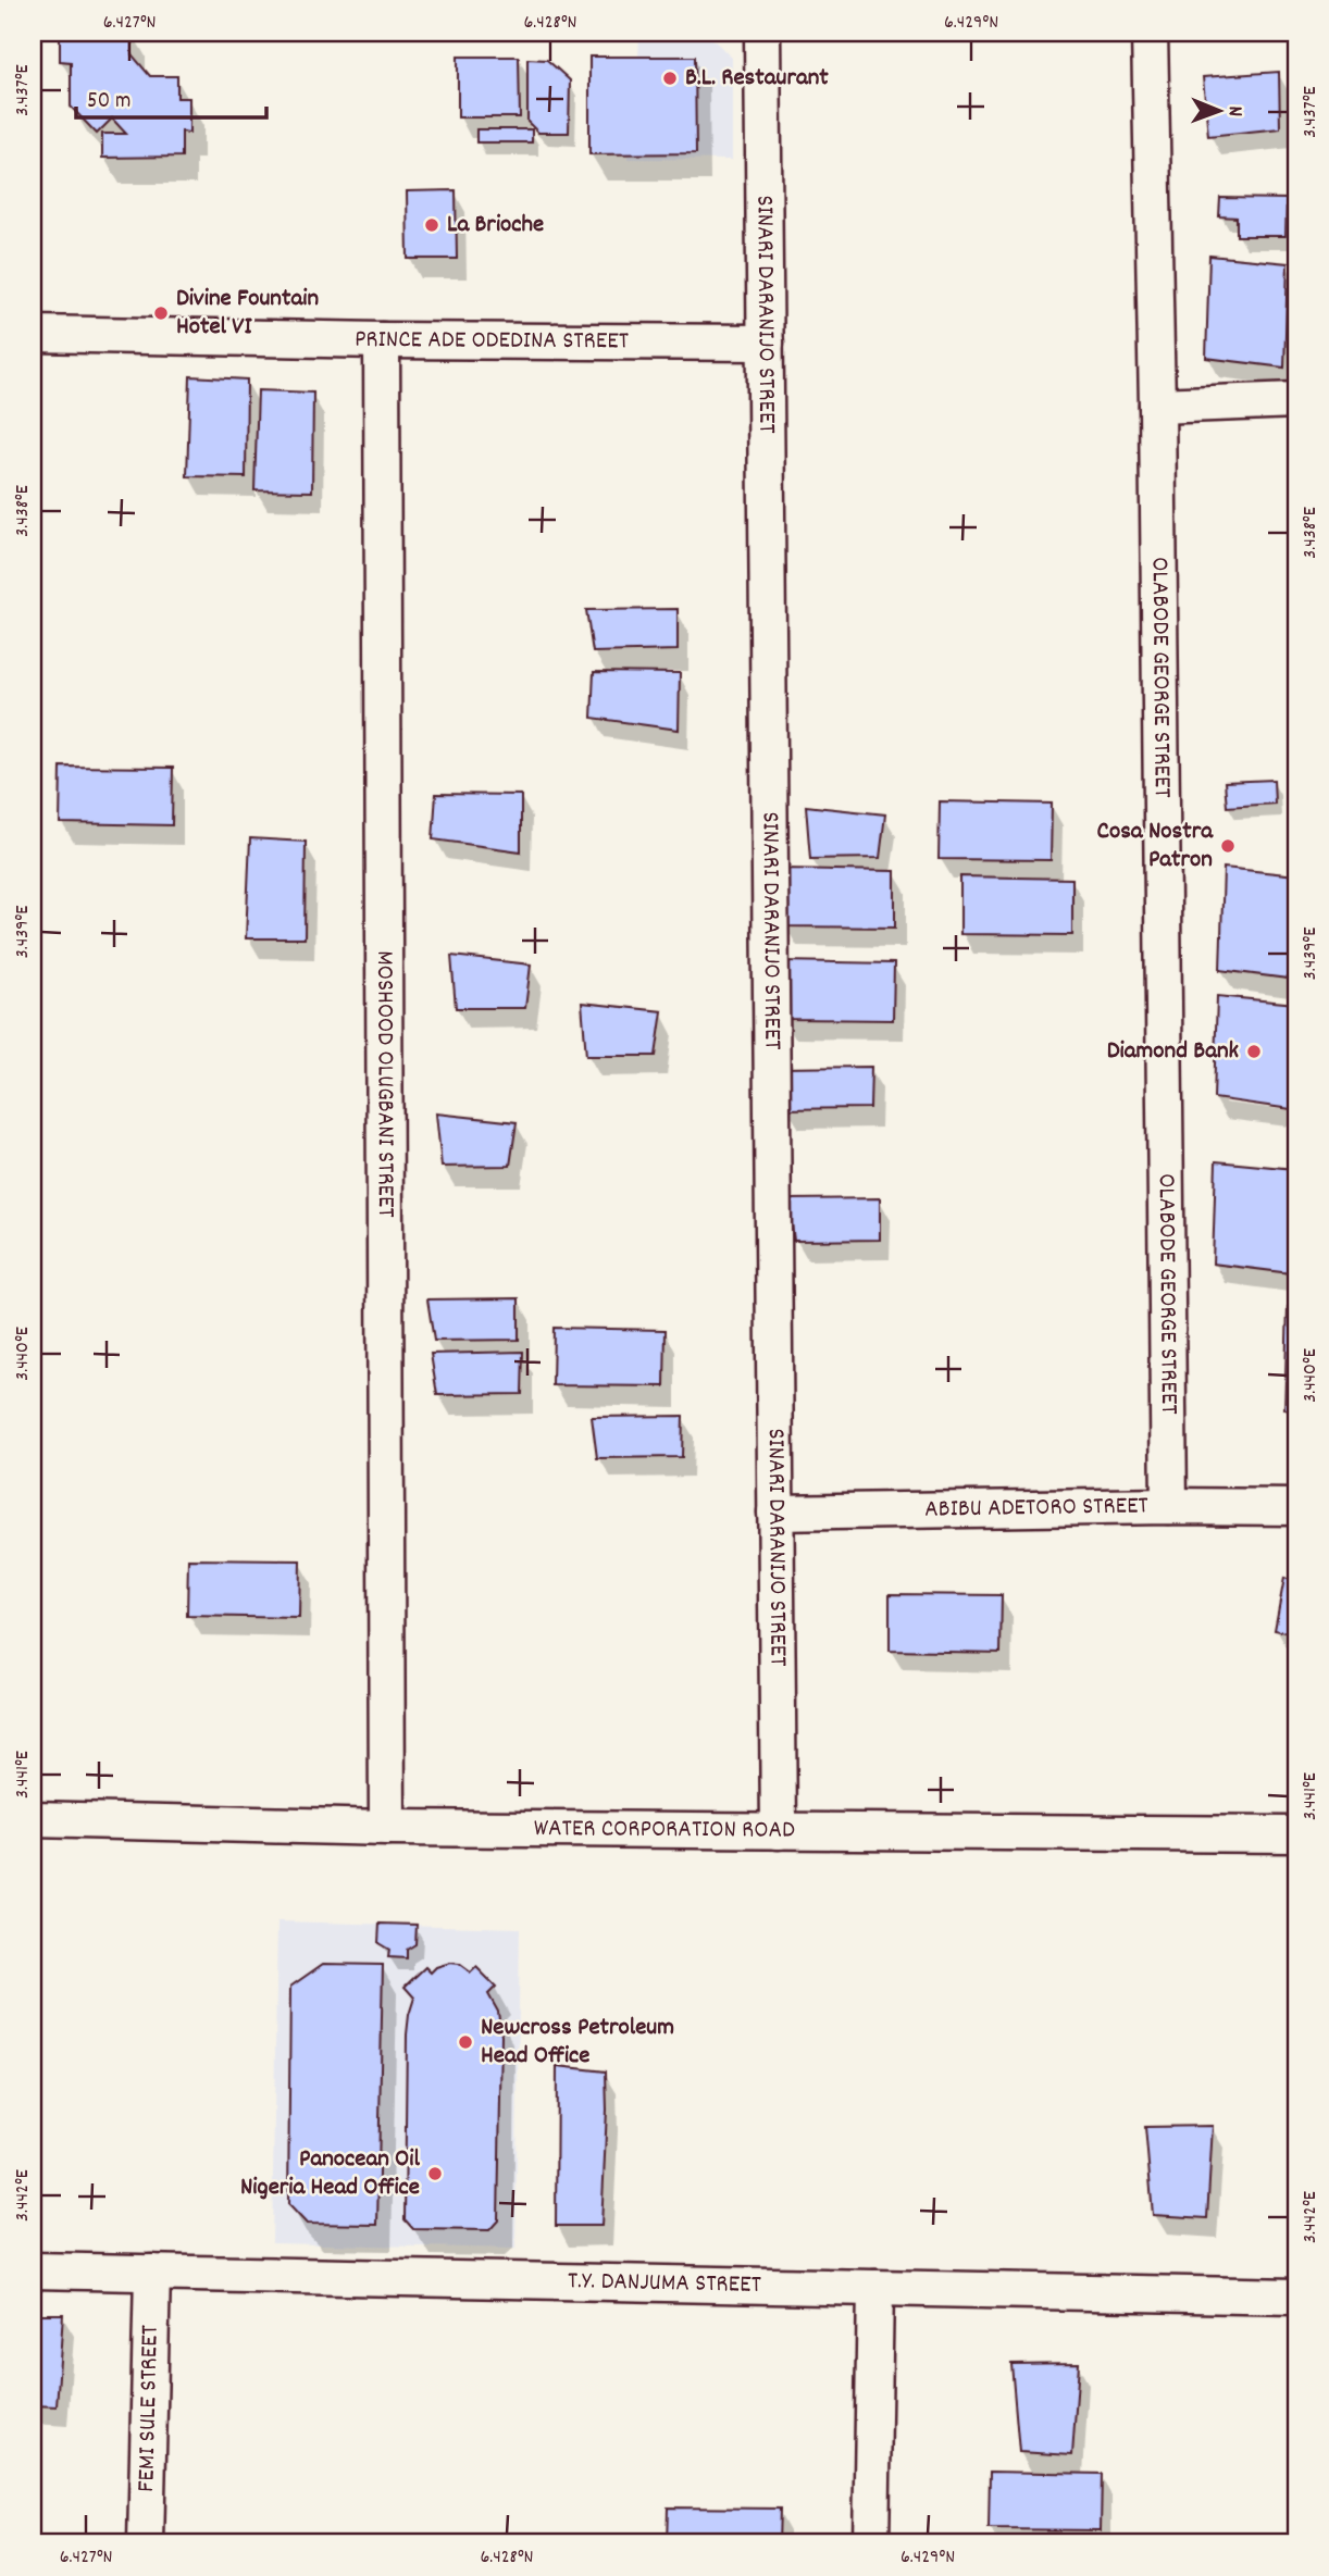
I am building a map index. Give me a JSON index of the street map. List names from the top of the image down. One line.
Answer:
{"streets":{"street":["SINARI DARANIJO STREET","PRINCE ADE ODEDINA STREET","OLABODE GEORGE STREET","MOSHOOD OLUGBANI STREET","ABIBU ADETORO STREET","WATER CORPORATION ROAD","T.Y. DANJUMA STREET","FEMI SULE STREET"]},"crossings":[["SINARI DARANIJO STREET","PRINCE ADE ODEDINA STREET"],["SINARI DARANIJO STREET","ABIBU ADETORO STREET"],["SINARI DARANIJO STREET","WATER CORPORATION ROAD"],["PRINCE ADE ODEDINA STREET","MOSHOOD OLUGBANI STREET"],["OLABODE GEORGE STREET","ABIBU ADETORO STREET"],["MOSHOOD OLUGBANI STREET","WATER CORPORATION ROAD"],["T.Y. DANJUMA STREET","FEMI SULE STREET"]],"places":["B.L. Restaurant","La Brioche","Divine Fountain Hotel VI","Cosa Nostra Patron","Diamond Bank","Newcross Petroleum Head Office","Panocean Oil Nigeria Head Office"],"scale_bar":"50 m","north":"right","coordinates":["6.427°N","6.428°N","6.429°N","3.437°E","3.438°E","3.439°E","3.440°E","3.441°E","3.442°E"]}
